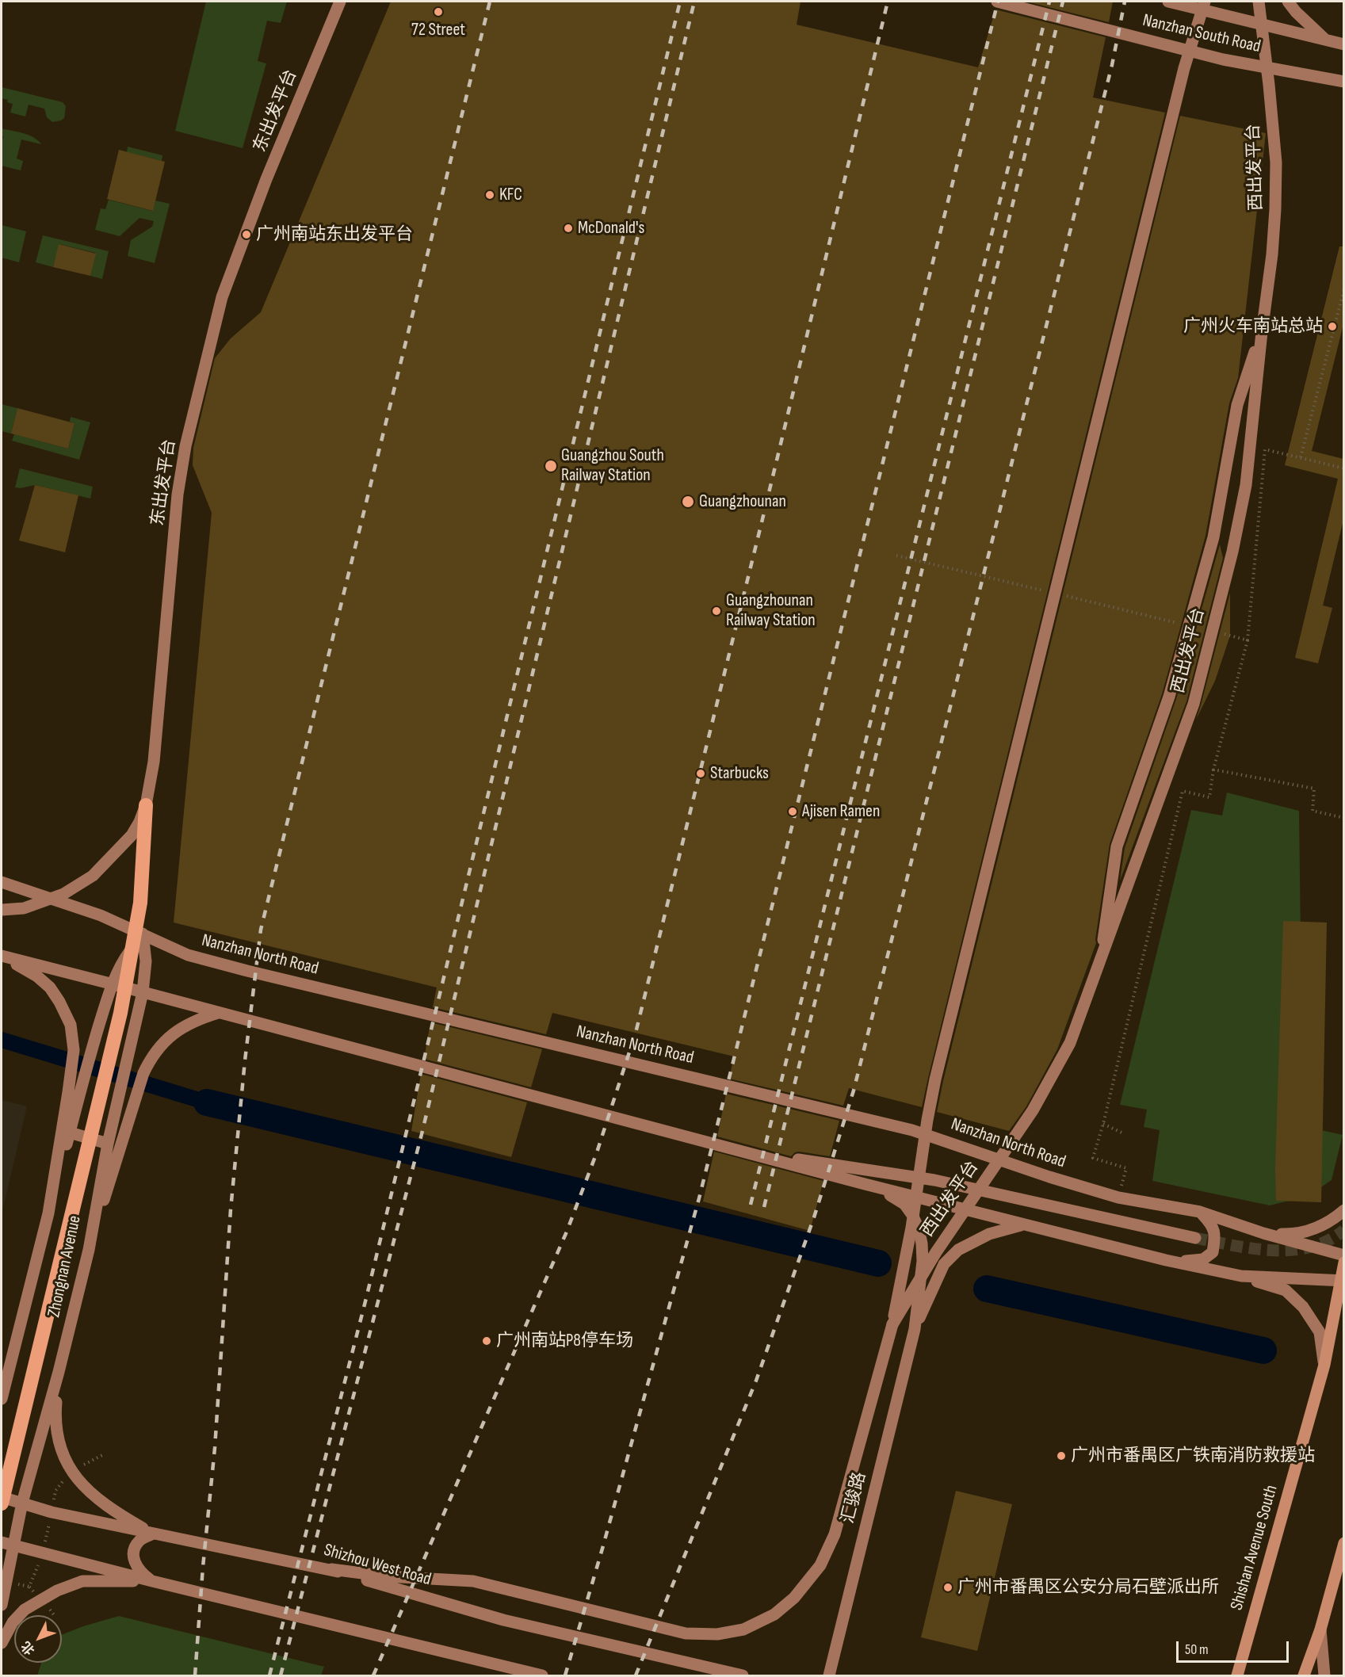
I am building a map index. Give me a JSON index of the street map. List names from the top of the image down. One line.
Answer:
{"streets":{"main road":["Shishan Avenue South"],"street":["Nanzhan South Road","东出发平台","西出发平台","Nanzhan North Road","Zhongnan Avenue","汇骏路","Shizhou West Road"]},"crossings":[["Nanzhan North Road","Zhongnan Avenue"],["Zhongnan Avenue","Shizhou West Road"]],"places":["72 Street","KFC","McDonald's","广州南站东出发平台","广州火车南站总站","Guangzhou South Railway Station","Guangzhounan","Guangzhounan Railway Station","Starbucks","Ajisen Ramen","广州南站P8停车场","广州市番禺区广铁南消防救援站","广州市番禺区公安分局石壁派出所"],"scale_bar":"50 m","north":"bottom left"}
